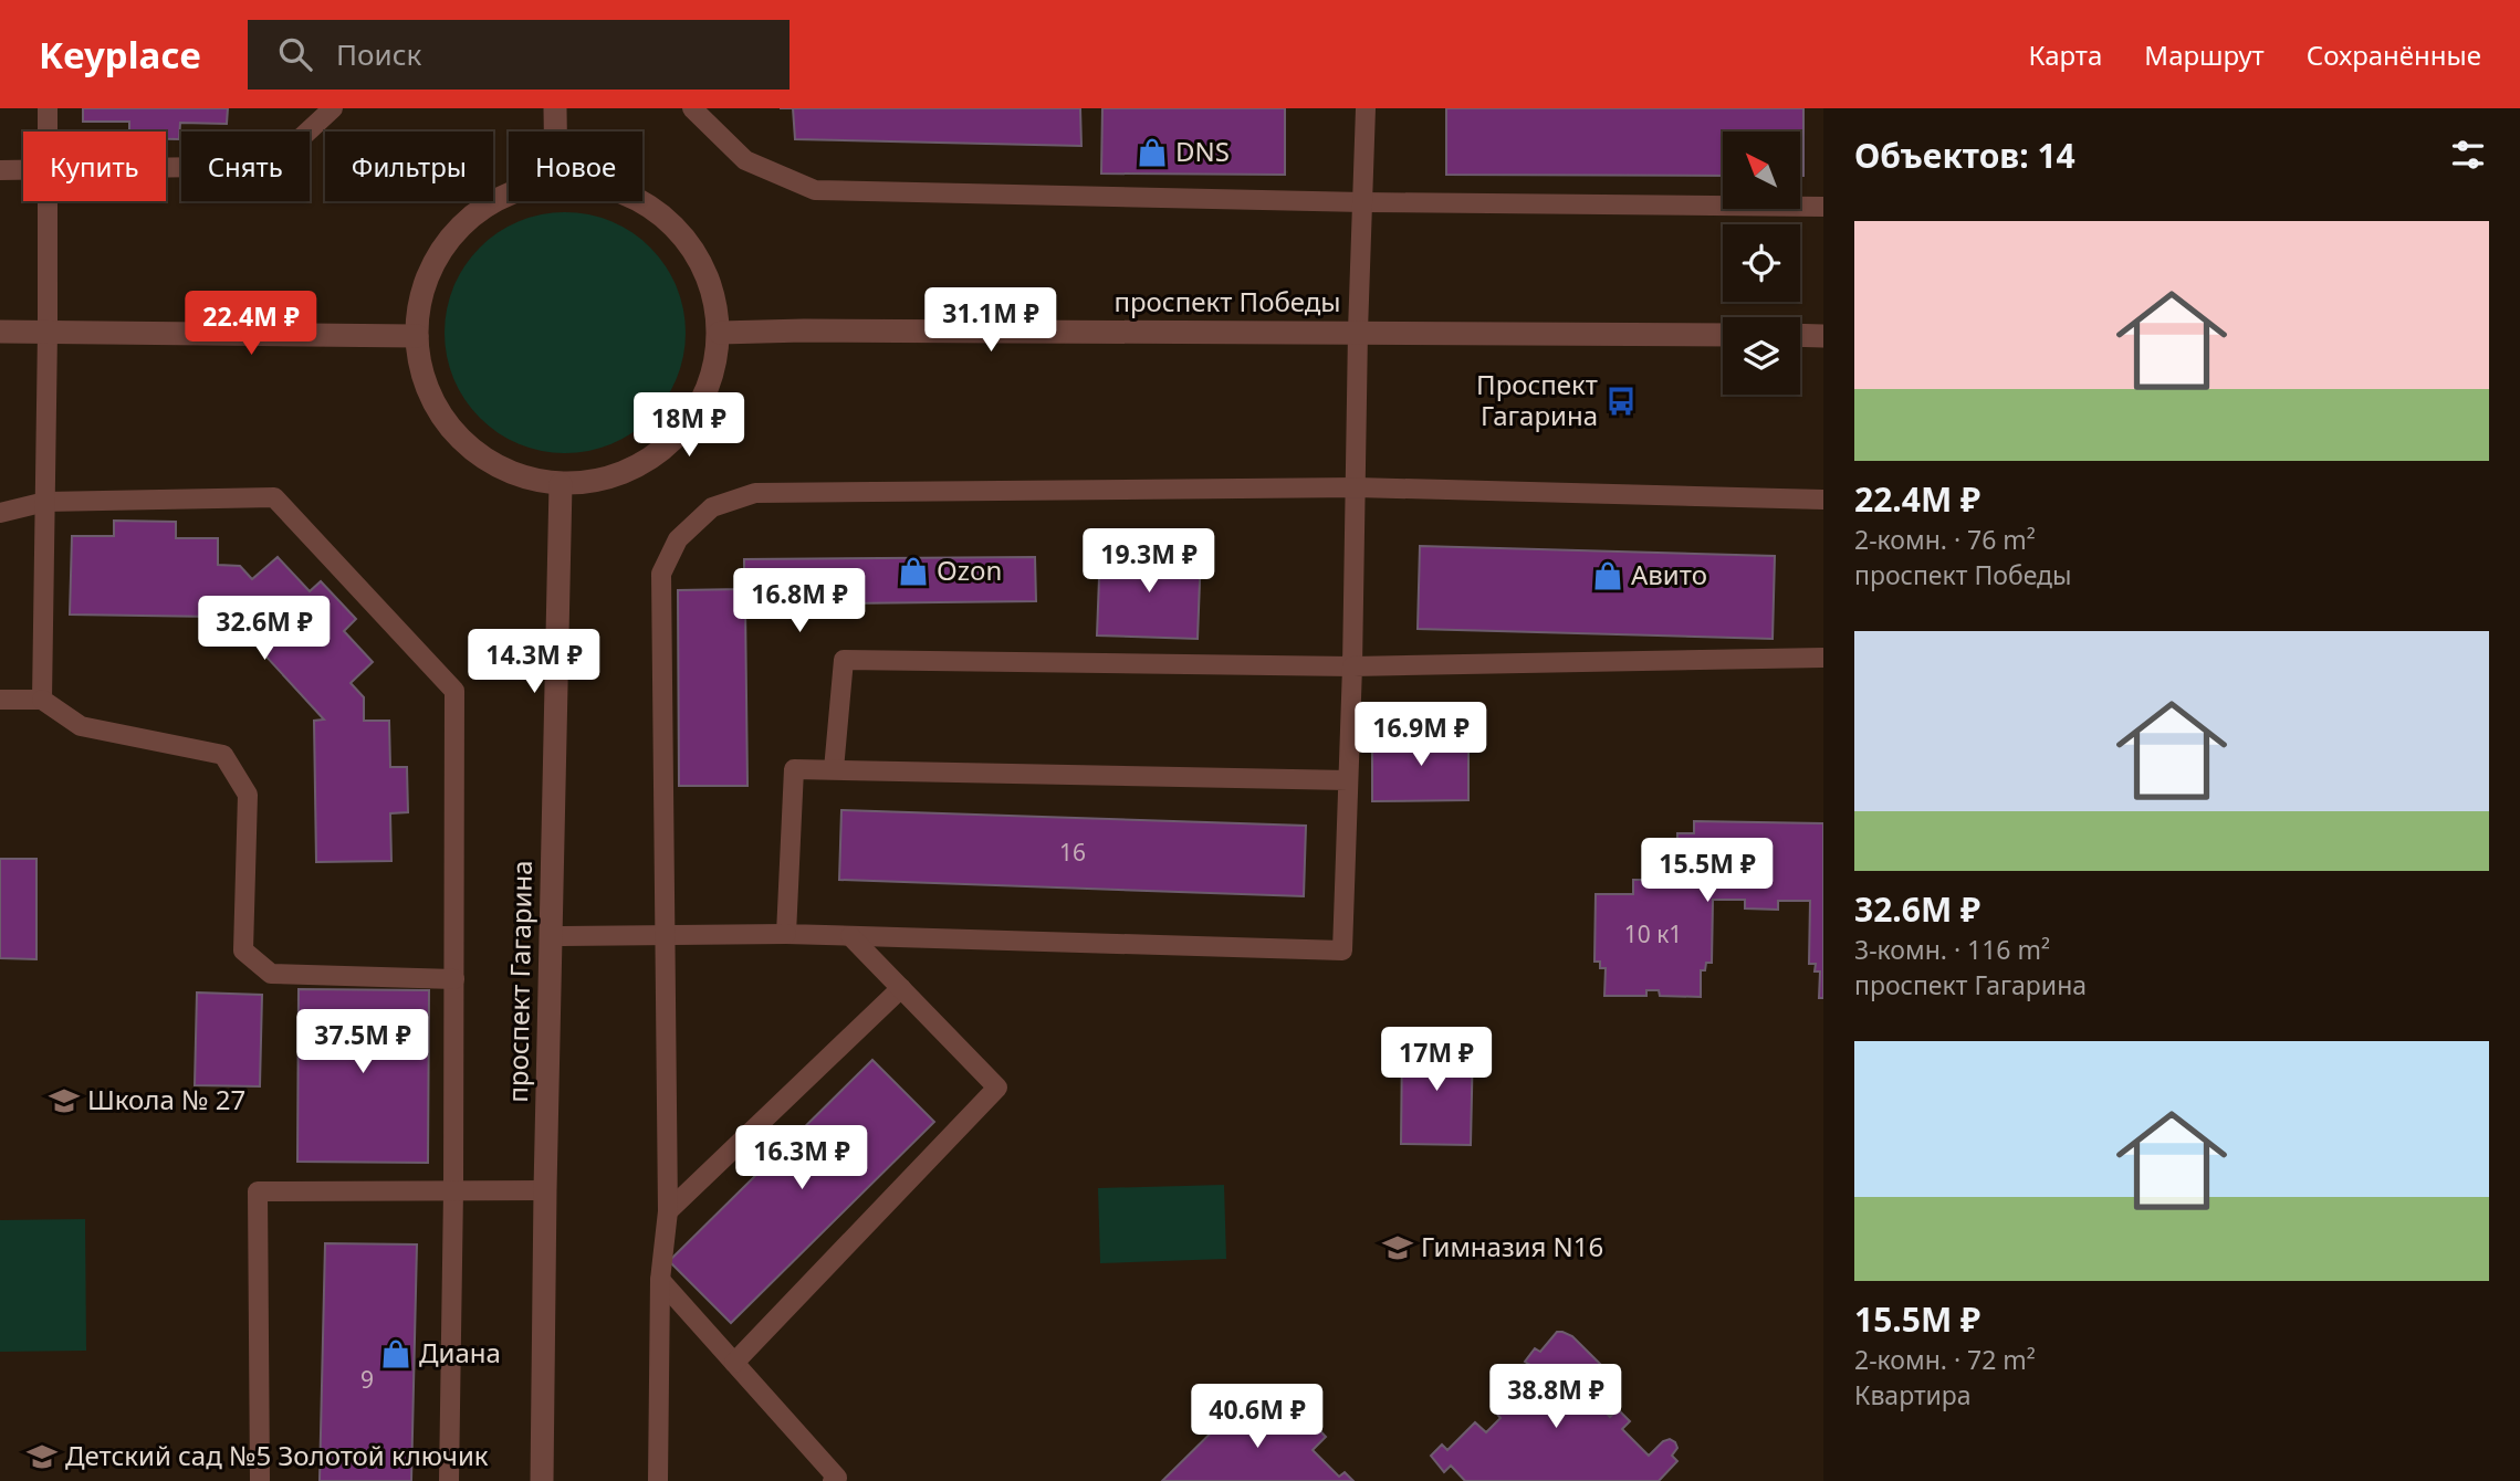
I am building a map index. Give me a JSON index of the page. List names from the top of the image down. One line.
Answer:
{"streets":{"street":["проспект Победы","проспект Гагарина"]},"places":{"shop":["DNS","Ozon","Авито","Диана"],"bus stop":["Проспект Гагарина"],"school or university":["Школа № 27","Гимназия N16","Детский сад №5 Золотой ключик"]},"house_numbers":["16","10 к1","9"],"north":"top left","page":{"header":"Keyplace","search":"Поиск","nav":["Карта","Маршрут","Сохранённые"],"heading":"Объектов: 14","chip":["Купить","Снять","Фильтры","Новое"],"list":[{"name":"22.4M ₽","note":"2-комн. · 76 m² · проспект Победы"},{"name":"32.6M ₽","note":"3-комн. · 116 m² · проспект Гагарина"},{"name":"15.5M ₽","note":"2-комн. · 72 m² · Квартира"}],"price":["31.1M ₽","22.4M ₽","18M ₽","19.3M ₽","16.8M ₽","32.6M ₽","14.3M ₽","16.9M ₽","15.5M ₽","37.5M ₽","17M ₽","16.3M ₽","38.8M ₽","40.6M ₽"]}}
